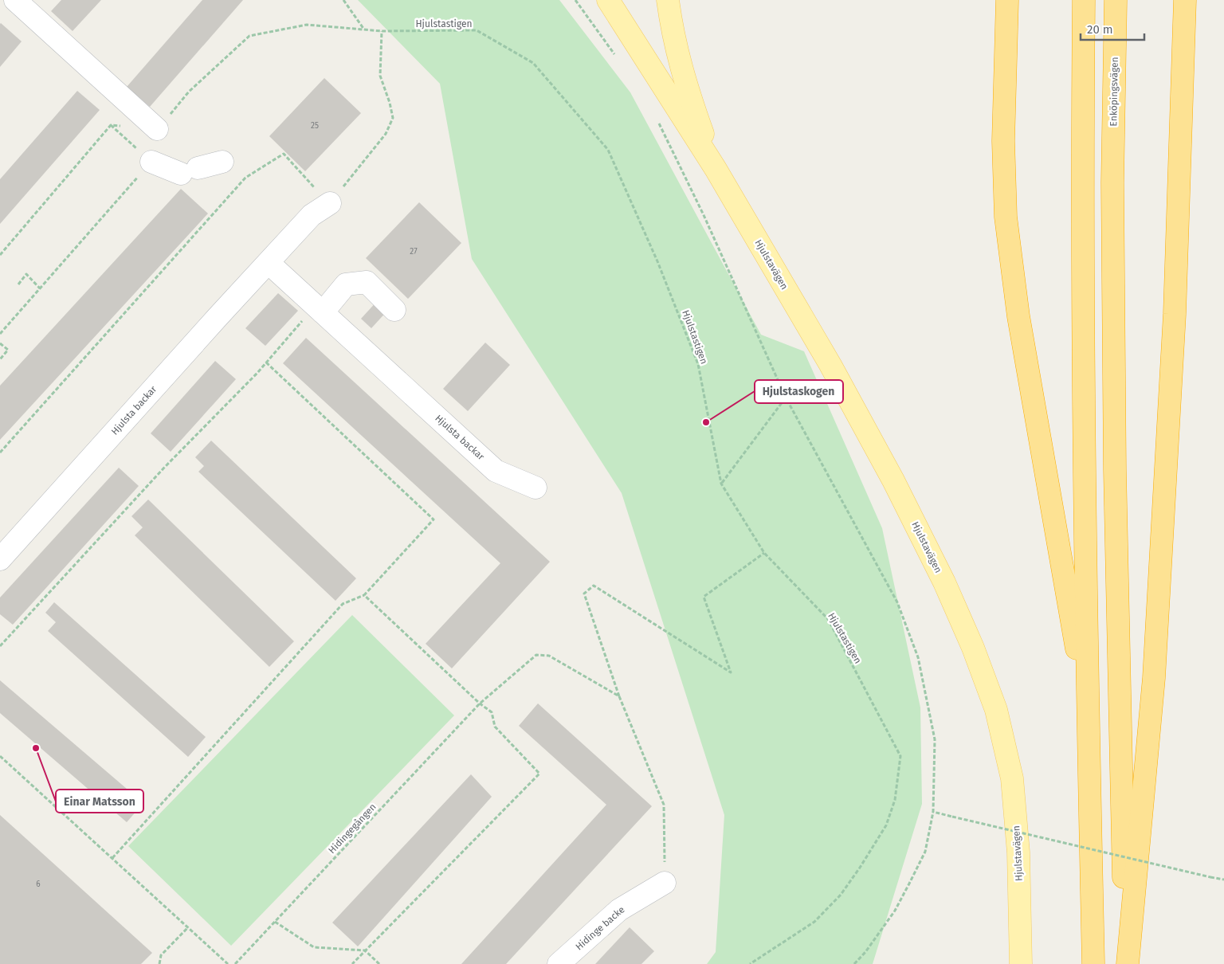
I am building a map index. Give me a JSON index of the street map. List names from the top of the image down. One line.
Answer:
{"streets":{"highway":["Enköpingsvägen"],"main road":["Hjulstavägen"],"street":["Hjulsta backar","Hidinge backe"],"path":["Hjulstastigen","Hidingegången"]},"places":["Hjulstaskogen","Einar Matsson"],"house_numbers":["25","27","6"],"scale_bar":"20 m"}
